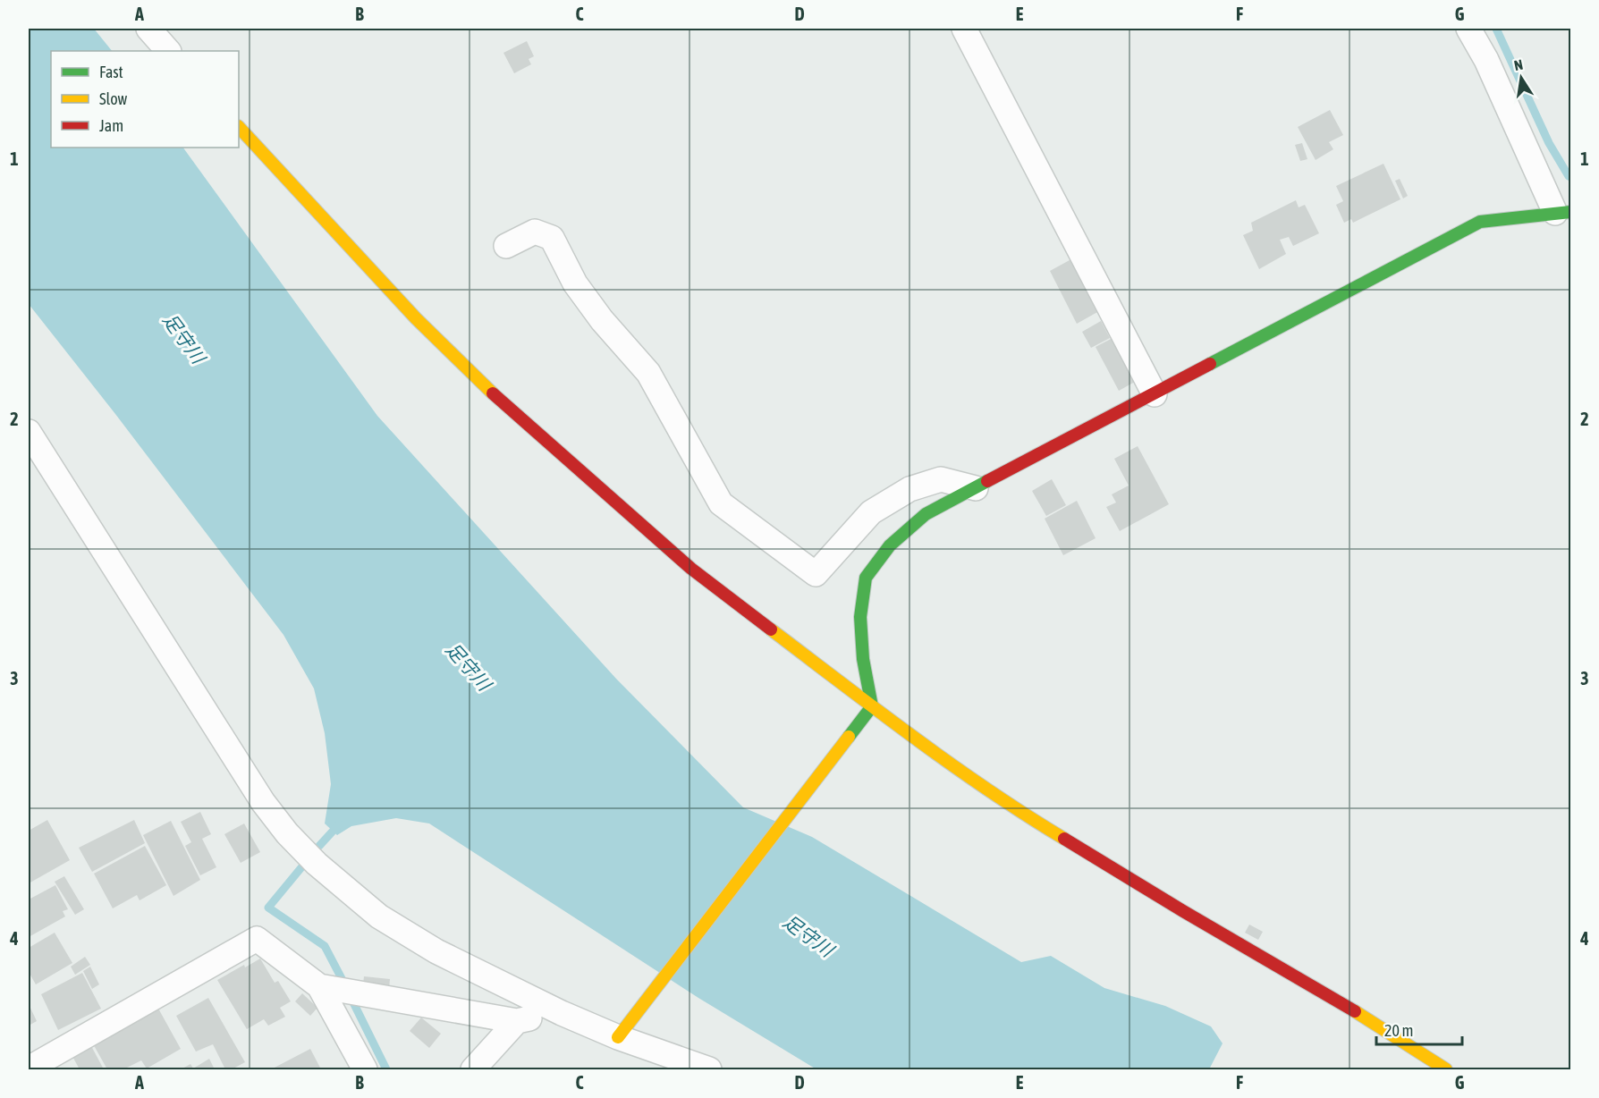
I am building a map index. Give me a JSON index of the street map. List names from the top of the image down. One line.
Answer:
{"water":["足守川"],"legend":["Fast","Slow","Jam"],"scale_bar":"20 m","north":"top","grid":{"columns":["A","B","C","D","E","F","G"],"rows":["1","2","3","4"]}}
